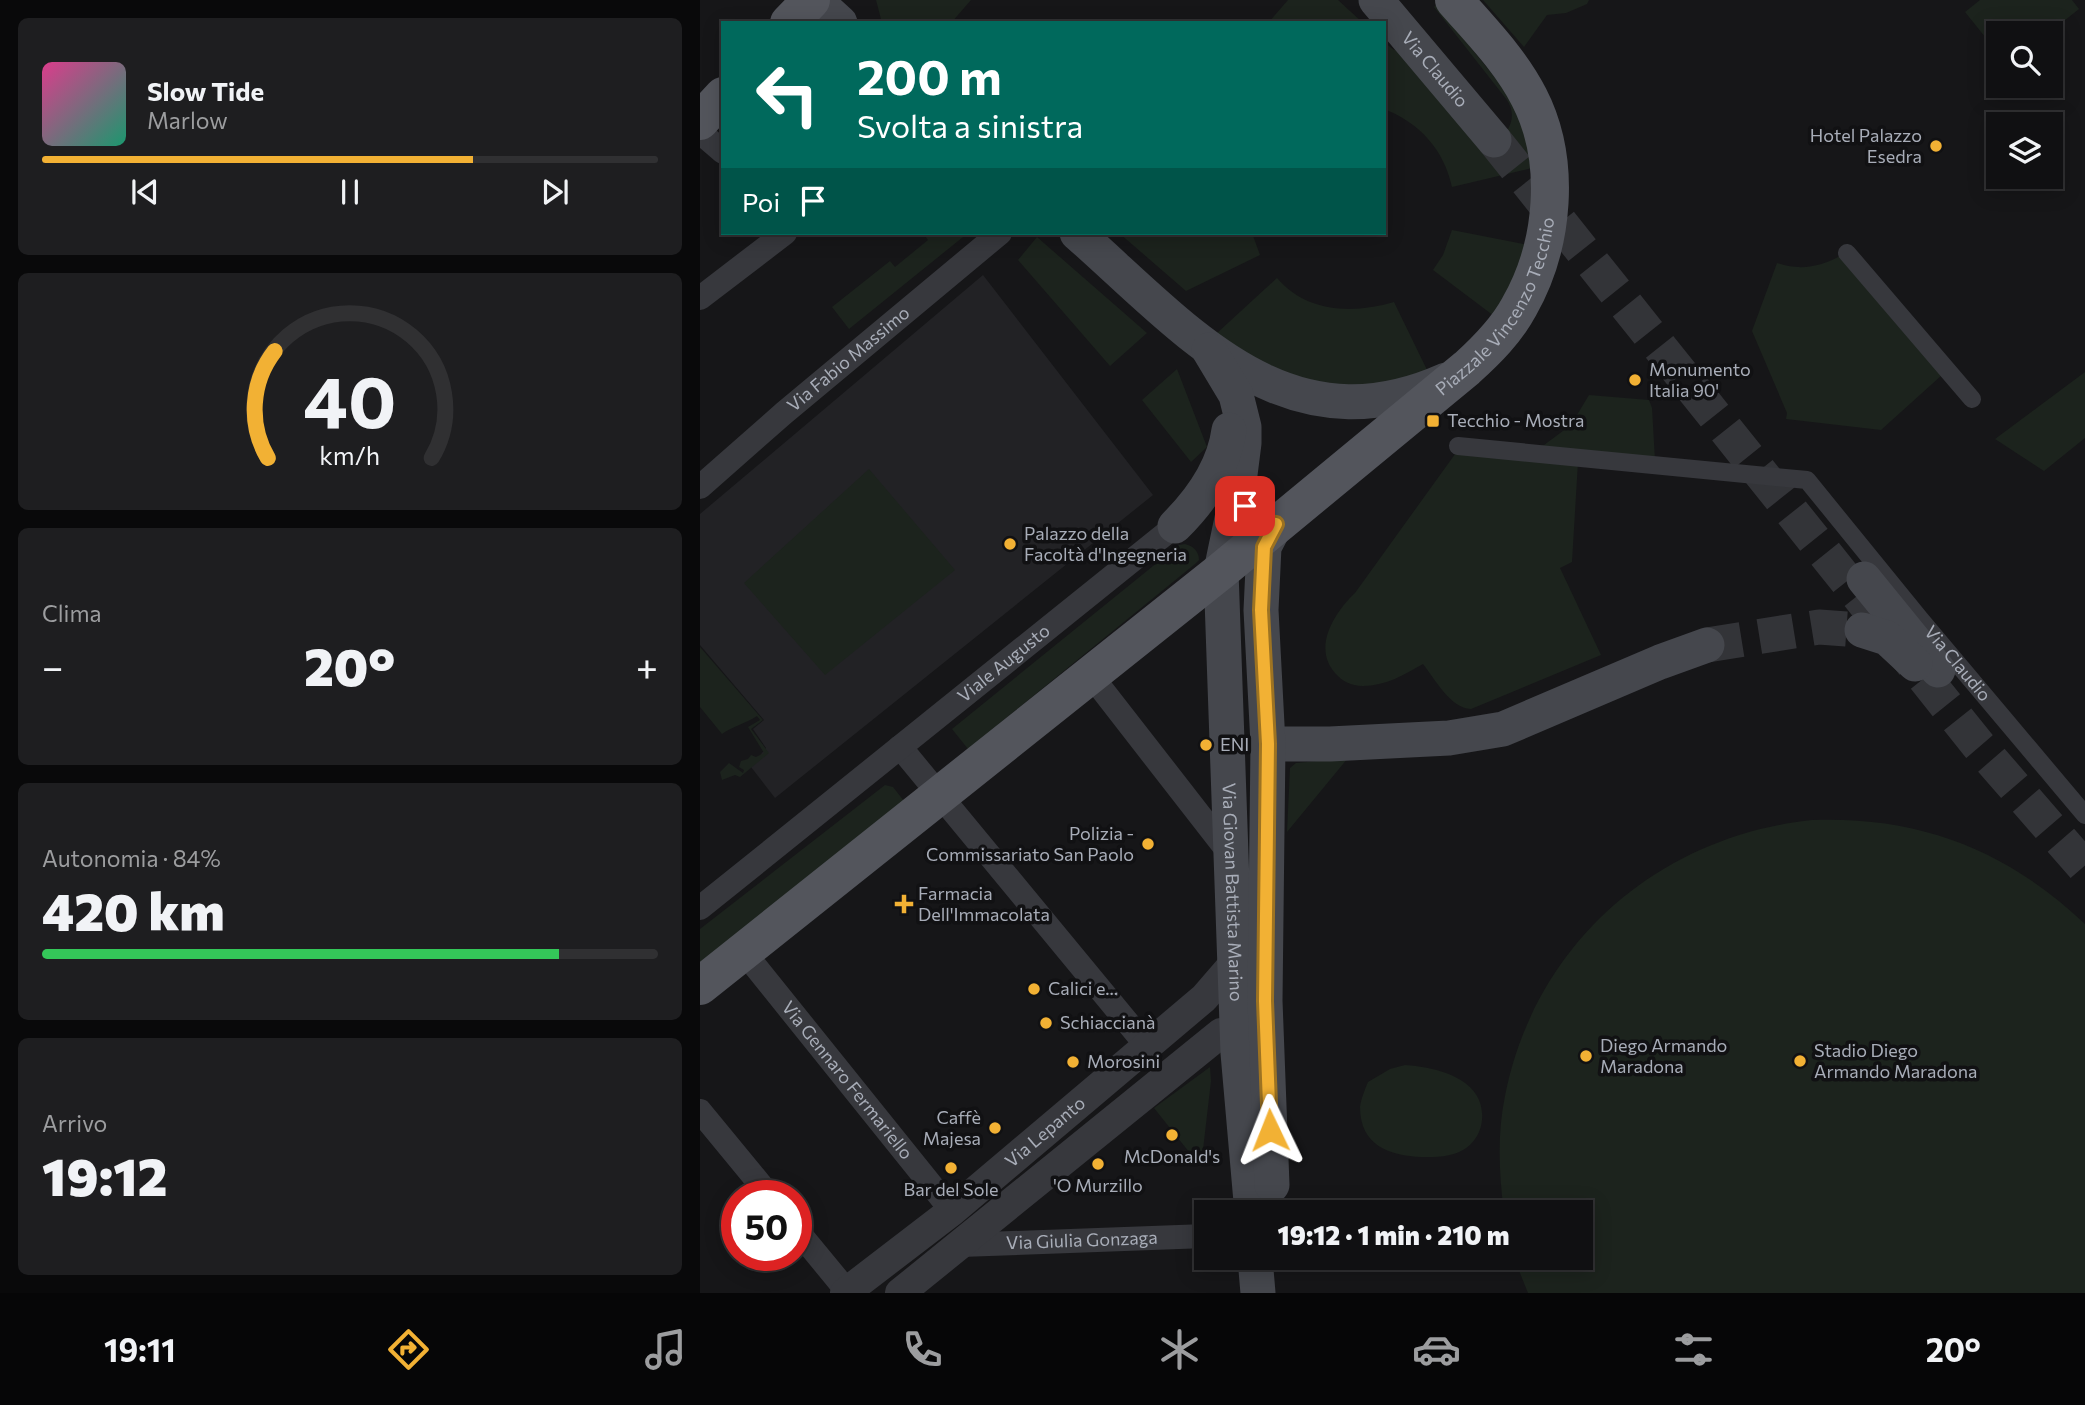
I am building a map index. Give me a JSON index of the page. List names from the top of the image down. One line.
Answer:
{"streets":{"main road":["Via Claudio","Piazzale Vincenzo Tecchio","Viale Augusto","Via Giovan Battista Marino"],"street":["Via Fabio Massimo","Via Gennaro Fermariello","Via Lepanto","Via Giulia Gonzaga"]},"crossings":[["Piazzale Vincenzo Tecchio","Viale Augusto"],["Via Giovan Battista Marino","Via Lepanto"],["Via Gennaro Fermariello","Via Lepanto"],["Via Lepanto","Via Giulia Gonzaga"]],"places":{"other":["Hotel Palazzo Esedra","Monumento Italia 90'","Palazzo della Facoltà d'Ingegneria","ENI","Polizia - Commissariato San Paolo","Calici e...","Schiaccianà","Diego Armando Maradona","Stadio Diego Armando Maradona","Morosini","Caffè Majesa","McDonald's","'O Murzillo","Bar del Sole"],"transit":["Tecchio - Mostra"],"health":["Farmacia Dell'Immacolata"]},"page":{"turn":["200 m","Svolta a sinistra"],"song":["Slow Tide","Marlow"],"then":"Poi","tile":["Clima",["Autonomia · 84%","420 km"],["Arrivo","19:12"]],"heat":["−","20°","+"],"limit":"50","trip":"19:12 · 1 min · 210 m","tabs":["19:11","20°"],"gauge":["40","km/h"]}}
